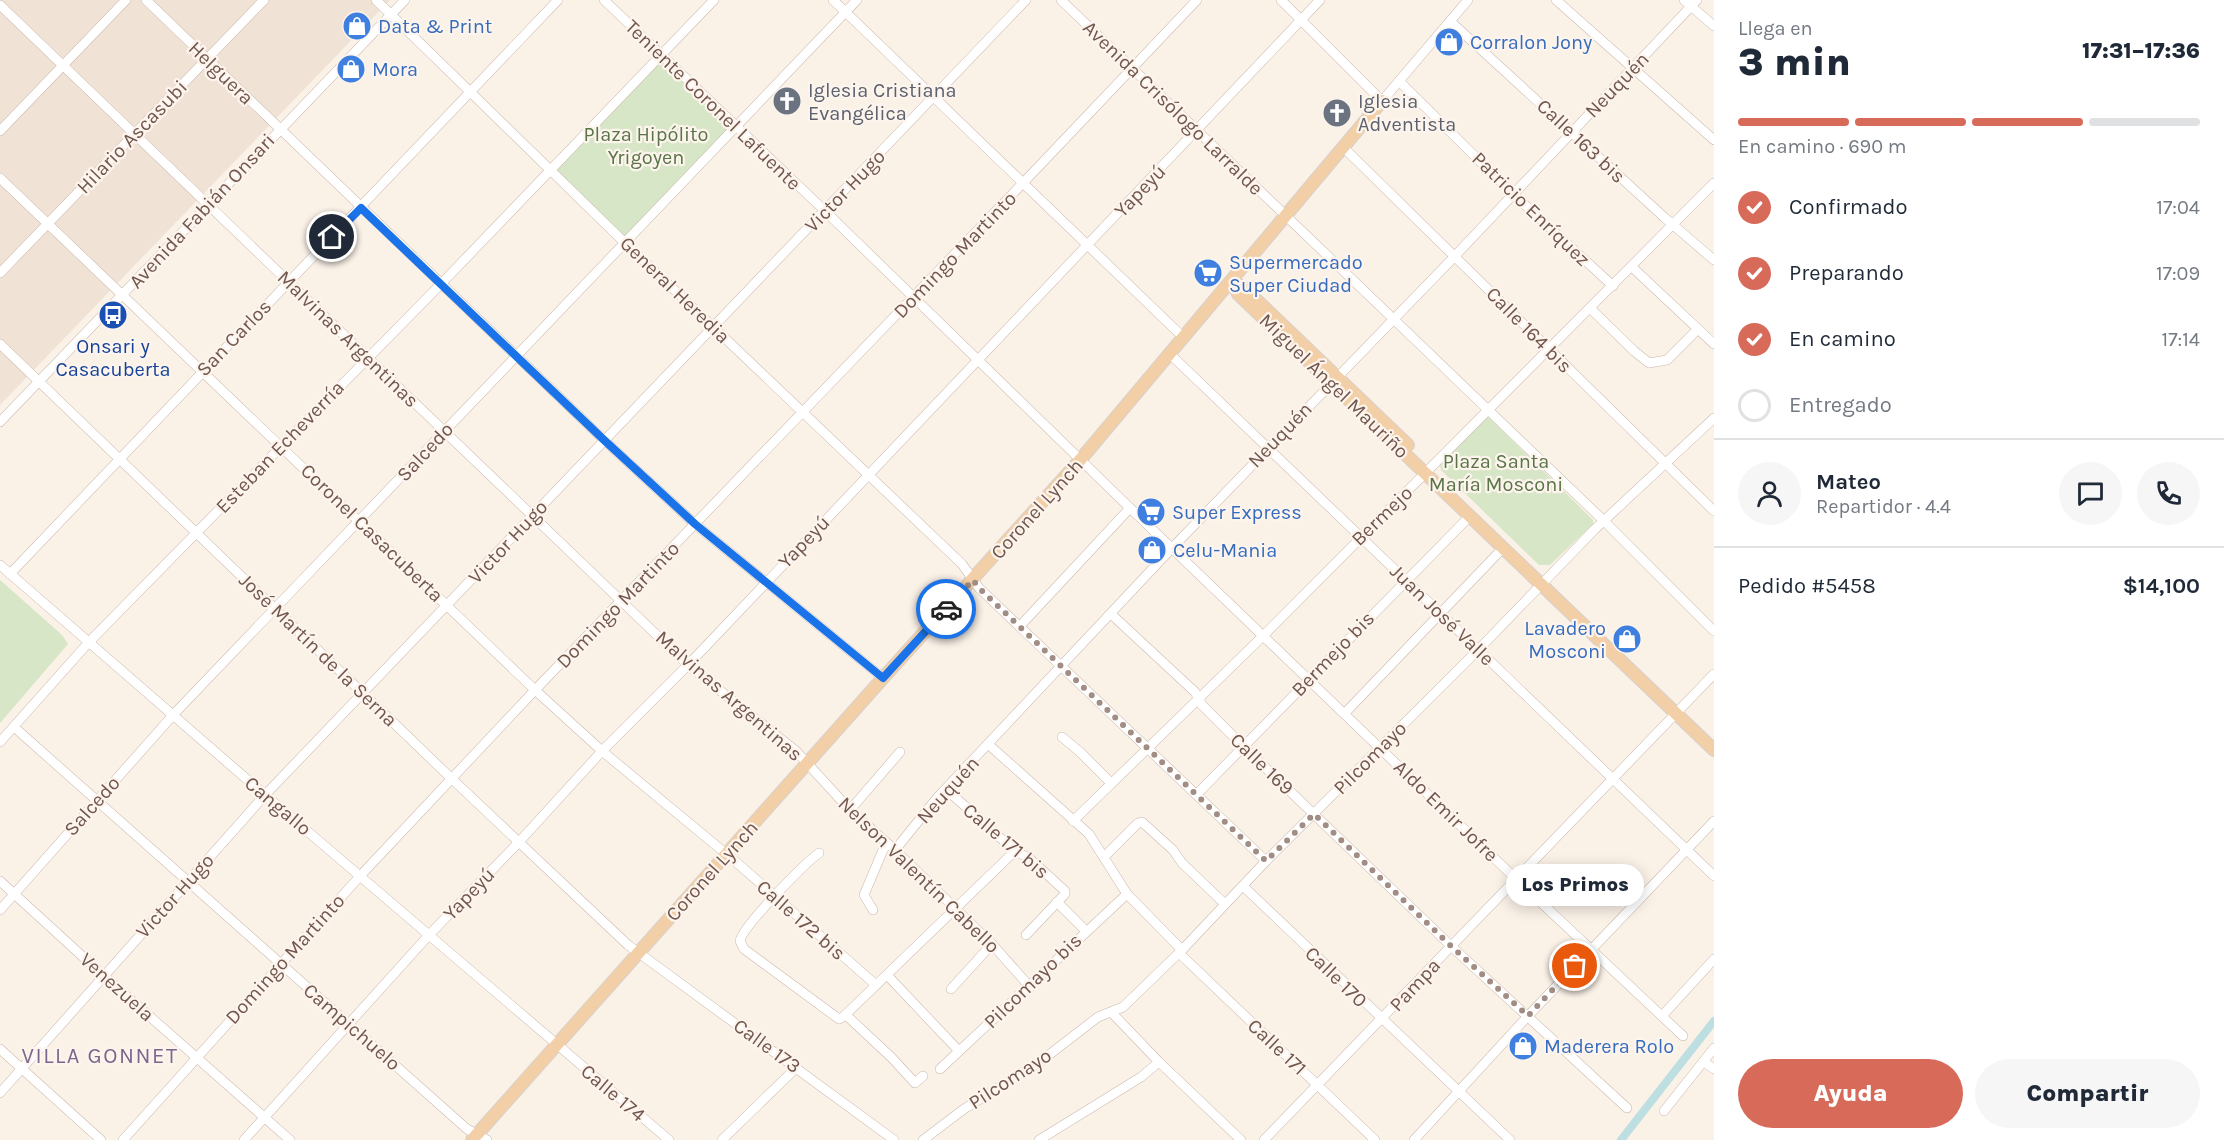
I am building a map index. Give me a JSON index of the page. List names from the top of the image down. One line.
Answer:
{"streets":{"main road":["Miguel Ángel Mauriño","Coronel Lynch"],"street":["Helguera","Neuquén","Teniente Coronel Lafuente","Avenida Crisólogo Larralde","Hilario Ascasubi","Calle 163 bis","Victor Hugo","Yapeyú","Patricio Enríquez","Avenida Fabián Onsari","Domingo Martinto","General Heredia","Calle 164 bis","San Carlos","Malvinas Argentinas","Esteban Echeverría","Salcedo","Bermejo","Coronel Casacuberta","Juan José Valle","José Martín de la Serna","Bermejo bis","Pilcomayo","Calle 169","Cangallo","Aldo Emir Jofre","Calle 171 bis","Nelson Valentín Cabello","Calle 172 bis","Calle 170","Pilcomayo bis","Pampa","Venezuela","Campichuelo","Calle 173","Calle 171","Calle 174"]},"crossings":[["Helguera","Hilario Ascasubi"],["Helguera","Victor Hugo"],["Helguera","Yapeyú"],["Helguera","Avenida Fabián Onsari"],["Helguera","Domingo Martinto"],["Helguera","San Carlos"],["Helguera","Esteban Echeverría"],["Helguera","Salcedo"],["Helguera","Coronel Lynch"],["Neuquén","Avenida Crisólogo Larralde"],["Neuquén","Calle 163 bis"],["Neuquén","Patricio Enríquez"],["Neuquén","Calle 164 bis"],["Neuquén","Miguel Ángel Mauriño"],["Neuquén","Juan José Valle"],["Neuquén","Calle 169"],["Neuquén","Aldo Emir Jofre"],["Neuquén","Calle 171 bis"],["Neuquén","Nelson Valentín Cabello"],["Neuquén","Calle 171"],["Teniente Coronel Lafuente","Victor Hugo"],["Teniente Coronel Lafuente","Yapeyú"],["Teniente Coronel Lafuente","Domingo Martinto"],["Teniente Coronel Lafuente","Esteban Echeverría"],["Teniente Coronel Lafuente","Salcedo"],["Teniente Coronel Lafuente","Coronel Lynch"],["Teniente Coronel Lafuente","Aldo Emir Jofre"],["Avenida Crisólogo Larralde","Yapeyú"],["Avenida Crisólogo Larralde","Domingo Martinto"],["Avenida Crisólogo Larralde","Coronel Lynch"],["Avenida Crisólogo Larralde","Bermejo"],["Avenida Crisólogo Larralde","Pilcomayo"],["Hilario Ascasubi","Malvinas Argentinas"],["Hilario Ascasubi","Coronel Casacuberta"],["Calle 163 bis","Coronel Lynch"],["Calle 163 bis","Bermejo"],["Victor Hugo","General Heredia"],["Victor Hugo","Malvinas Argentinas"],["Victor Hugo","Coronel Casacuberta"],["Victor Hugo","José Martín de la Serna"],["Victor Hugo","Cangallo"],["Victor Hugo","Venezuela"],["Victor Hugo","Campichuelo"],["Yapeyú","General Heredia"],["Yapeyú","Malvinas Argentinas"],["Yapeyú","Coronel Casacuberta"],["Yapeyú","José Martín de la Serna"],["Yapeyú","Cangallo"],["Yapeyú","Venezuela"],["Yapeyú","Campichuelo"],["Patricio Enríquez","Coronel Lynch"],["Patricio Enríquez","Bermejo"],["Avenida Fabián Onsari","General Heredia"],["Avenida Fabián Onsari","Malvinas Argentinas"],["Avenida Fabián Onsari","Coronel Casacuberta"],["Avenida Fabián Onsari","José Martín de la Serna"],["Domingo Martinto","General Heredia"],["Domingo Martinto","Malvinas Argentinas"],["Domingo Martinto","Coronel Casacuberta"],["Domingo Martinto","José Martín de la Serna"],["Domingo Martinto","Cangallo"],["Domingo Martinto","Venezuela"],["Domingo Martinto","Campichuelo"],["General Heredia","San Carlos"],["General Heredia","Esteban Echeverría"],["General Heredia","Salcedo"],["General Heredia","Coronel Lynch"],["Calle 164 bis","Coronel Lynch"],["Calle 164 bis","Bermejo"],["Calle 164 bis","Pilcomayo"],["San Carlos","Malvinas Argentinas"],["San Carlos","Coronel Casacuberta"],["San Carlos","José Martín de la Serna"],["San Carlos","Cangallo"],["Malvinas Argentinas","Esteban Echeverría"],["Malvinas Argentinas","Salcedo"],["Malvinas Argentinas","Coronel Lynch"],["Malvinas Argentinas","Nelson Valentín Cabello"],["Miguel Ángel Mauriño","Coronel Lynch"],["Miguel Ángel Mauriño","Bermejo"],["Miguel Ángel Mauriño","Bermejo bis"],["Miguel Ángel Mauriño","Pilcomayo"],["Miguel Ángel Mauriño","Pampa"],["Esteban Echeverría","Coronel Casacuberta"],["Esteban Echeverría","José Martín de la Serna"],["Esteban Echeverría","Cangallo"],["Esteban Echeverría","Campichuelo"],["Salcedo","Coronel Casacuberta"],["Salcedo","José Martín de la Serna"],["Salcedo","Cangallo"],["Salcedo","Venezuela"],["Salcedo","Campichuelo"],["Coronel Lynch","Coronel Casacuberta"],["Coronel Lynch","Juan José Valle"],["Coronel Lynch","José Martín de la Serna"],["Coronel Lynch","Cangallo"],["Coronel Lynch","Aldo Emir Jofre"],["Coronel Lynch","Nelson Valentín Cabello"],["Coronel Lynch","Calle 172 bis"],["Coronel Lynch","Campichuelo"],["Coronel Lynch","Calle 173"],["Coronel Lynch","Calle 174"],["Bermejo","Juan José Valle"],["Bermejo","Calle 169"],["Bermejo","Aldo Emir Jofre"],["Bermejo","Calle 171"],["Coronel Casacuberta","Calle 172 bis"],["Juan José Valle","Bermejo bis"],["Juan José Valle","Pilcomayo"],["Juan José Valle","Pampa"],["José Martín de la Serna","Calle 173"],["Bermejo bis","Calle 169"],["Bermejo bis","Aldo Emir Jofre"],["Pilcomayo","Calle 169"],["Pilcomayo","Aldo Emir Jofre"],["Pilcomayo","Calle 170"],["Pilcomayo","Calle 171"],["Calle 169","Pampa"],["Cangallo","Calle 174"],["Aldo Emir Jofre","Pampa"],["Calle 171 bis","Pilcomayo bis"],["Nelson Valentín Cabello","Pilcomayo bis"],["Calle 170","Pampa"],["Pilcomayo bis","Calle 171"],["Pampa","Calle 171"]],"districts":["VILLA GONNET"],"parks":["Plaza Hipólito Yrigoyen","Plaza Santa María Mosconi"],"places":{"shop":["Data & Print","Corralon Jony","Mora","Celu-Mania","Lavadero Mosconi","Maderera Rolo"],"church":["Iglesia Cristiana Evangélica","Iglesia Adventista"],"supermarket":["Supermercado Super Ciudad","Super Express"],"bus stop":["Onsari y Casacuberta"],"other":["Los Primos"]},"page":{"heading":["3 min","Llega en","17:31–17:36"],"panel":["Mateo","Repartidor · 4.4","Pedido #5458","$14,100"],"bar":"En camino · 690 m","list":[["Confirmado","17:04"],["Preparando","17:09"],["En camino","17:14"],"Entregado"],"bubble":"Los Primos","buttons":["Ayuda","Compartir"]}}
